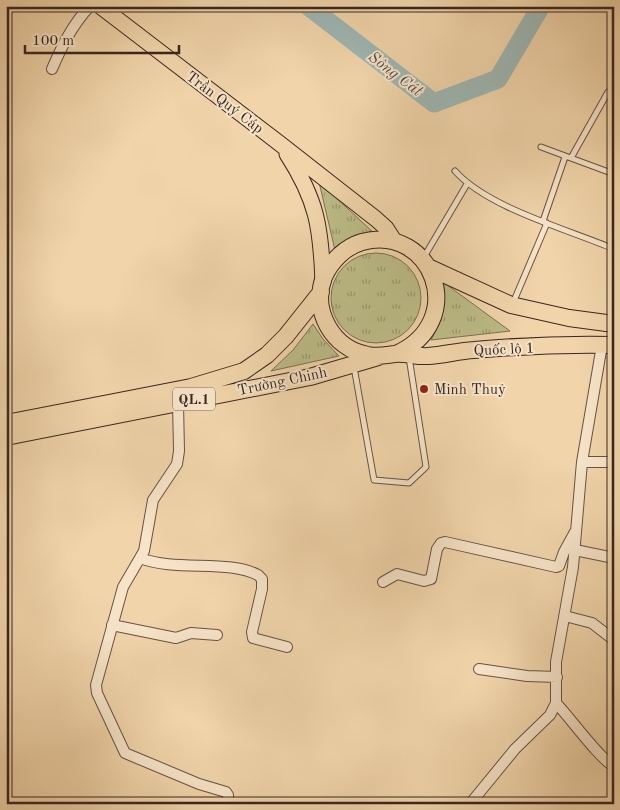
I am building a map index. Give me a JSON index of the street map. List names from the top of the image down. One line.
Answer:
{"streets":{"highway":["Quốc lộ 1","Trường Chinh","QL.1"],"main road":["Trần Quý Cáp"]},"crossings":[["Trần Quý Cáp","Quốc lộ 1"],["Trần Quý Cáp","Trường Chinh"],["Trần Quý Cáp","QL.1"],["Quốc lộ 1","Trường Chinh"],["Quốc lộ 1","QL.1"],["Trường Chinh","QL.1"]],"water":["Sông Cát"],"places":["Minh Thuỷ"],"scale_bar":"100 m"}
